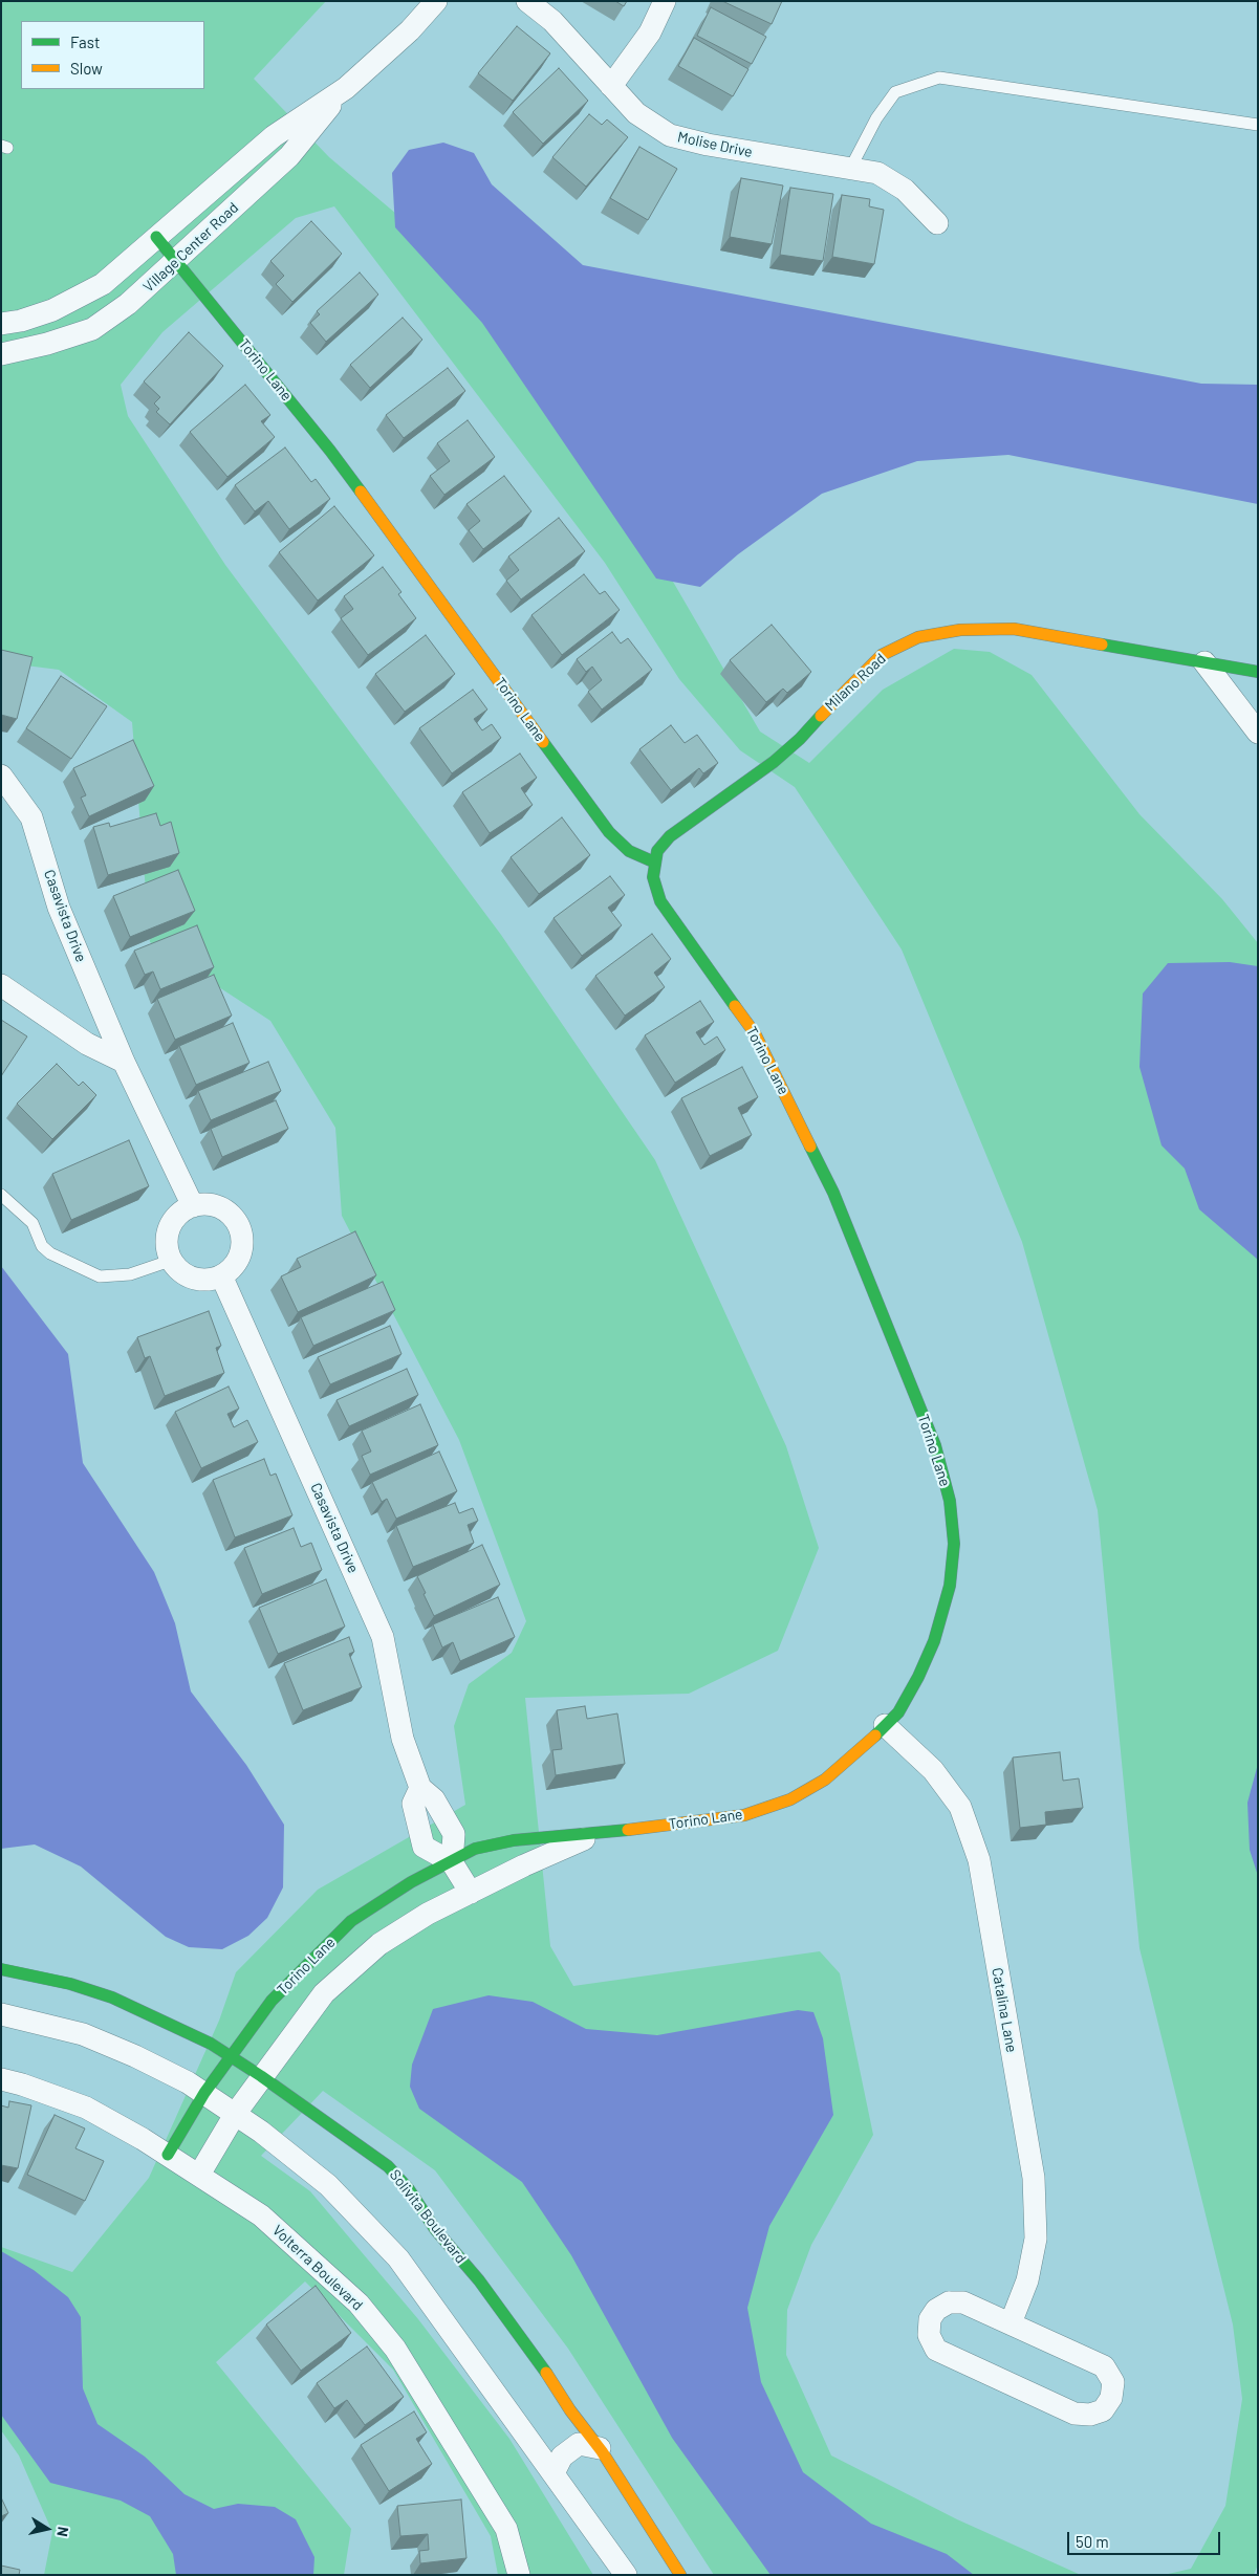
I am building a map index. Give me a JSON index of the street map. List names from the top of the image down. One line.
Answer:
{"streets":{"street":["Molise Drive","Village Center Road","Torino Lane","Milano Road","Casavista Drive","Catalina Lane","Solivita Boulevard","Volterra Boulevard"]},"crossings":[["Village Center Road","Torino Lane"],["Torino Lane","Milano Road"],["Torino Lane","Casavista Drive"],["Torino Lane","Catalina Lane"],["Torino Lane","Solivita Boulevard"],["Torino Lane","Volterra Boulevard"]],"legend":["Fast","Slow"],"scale_bar":"50 m","north":"right"}
